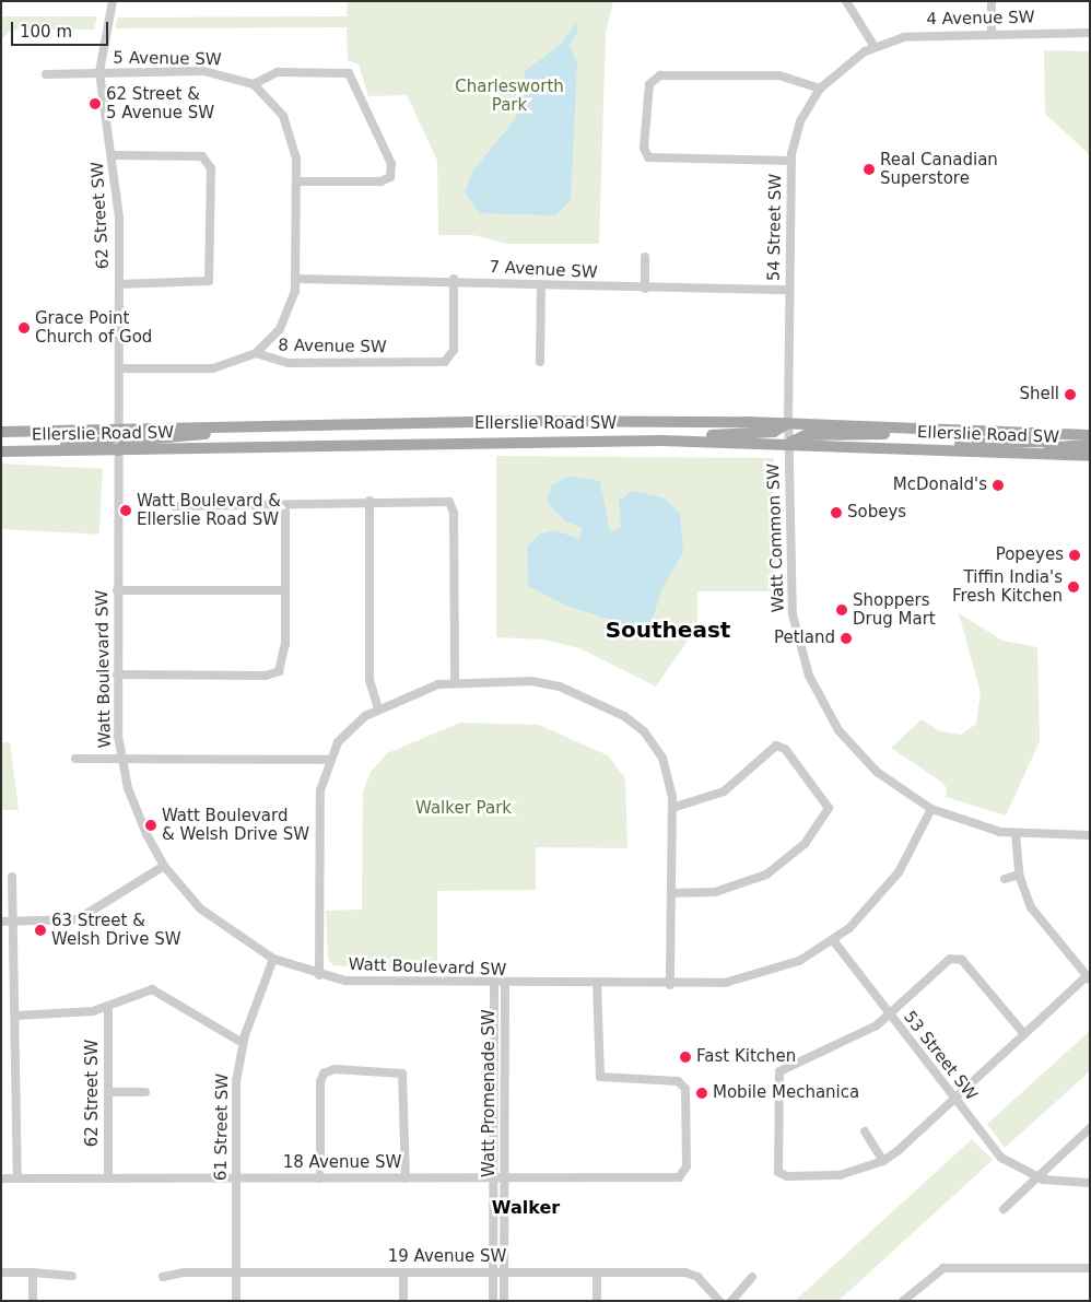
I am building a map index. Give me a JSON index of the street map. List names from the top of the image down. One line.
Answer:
{"streets":{"main road":["Ellerslie Road SW"],"street":["4 Avenue SW","5 Avenue SW","62 Street SW","54 Street SW","7 Avenue SW","8 Avenue SW","Watt Common SW","Watt Boulevard SW","53 Street SW","Watt Promenade SW","61 Street SW","18 Avenue SW","19 Avenue SW"]},"crossings":[["4 Avenue SW","54 Street SW"],["5 Avenue SW","62 Street SW"],["62 Street SW","8 Avenue SW"],["62 Street SW","Ellerslie Road SW"],["62 Street SW","Watt Boulevard SW"],["62 Street SW","18 Avenue SW"],["54 Street SW","7 Avenue SW"],["54 Street SW","Ellerslie Road SW"],["54 Street SW","Watt Common SW"],["7 Avenue SW","8 Avenue SW"],["Ellerslie Road SW","Watt Common SW"],["Ellerslie Road SW","Watt Boulevard SW"],["Watt Common SW","Watt Boulevard SW"],["Watt Boulevard SW","53 Street SW"],["Watt Boulevard SW","Watt Promenade SW"],["Watt Boulevard SW","61 Street SW"],["Watt Boulevard SW","18 Avenue SW"],["Watt Promenade SW","18 Avenue SW"],["Watt Promenade SW","19 Avenue SW"],["61 Street SW","18 Avenue SW"],["61 Street SW","19 Avenue SW"]],"districts":["Southeast","Walker"],"parks":["Charlesworth Park","Walker Park"],"places":["62 Street & 5 Avenue SW","Real Canadian Superstore","Grace Point Church of God","Shell","McDonald's","Watt Boulevard & Ellerslie Road SW","Sobeys","Popeyes","Tiffin India's Fresh Kitchen","Shoppers Drug Mart","Petland","Watt Boulevard & Welsh Drive SW","63 Street & Welsh Drive SW","Fast Kitchen","Mobile Mechanica"],"scale_bar":"100 m"}
